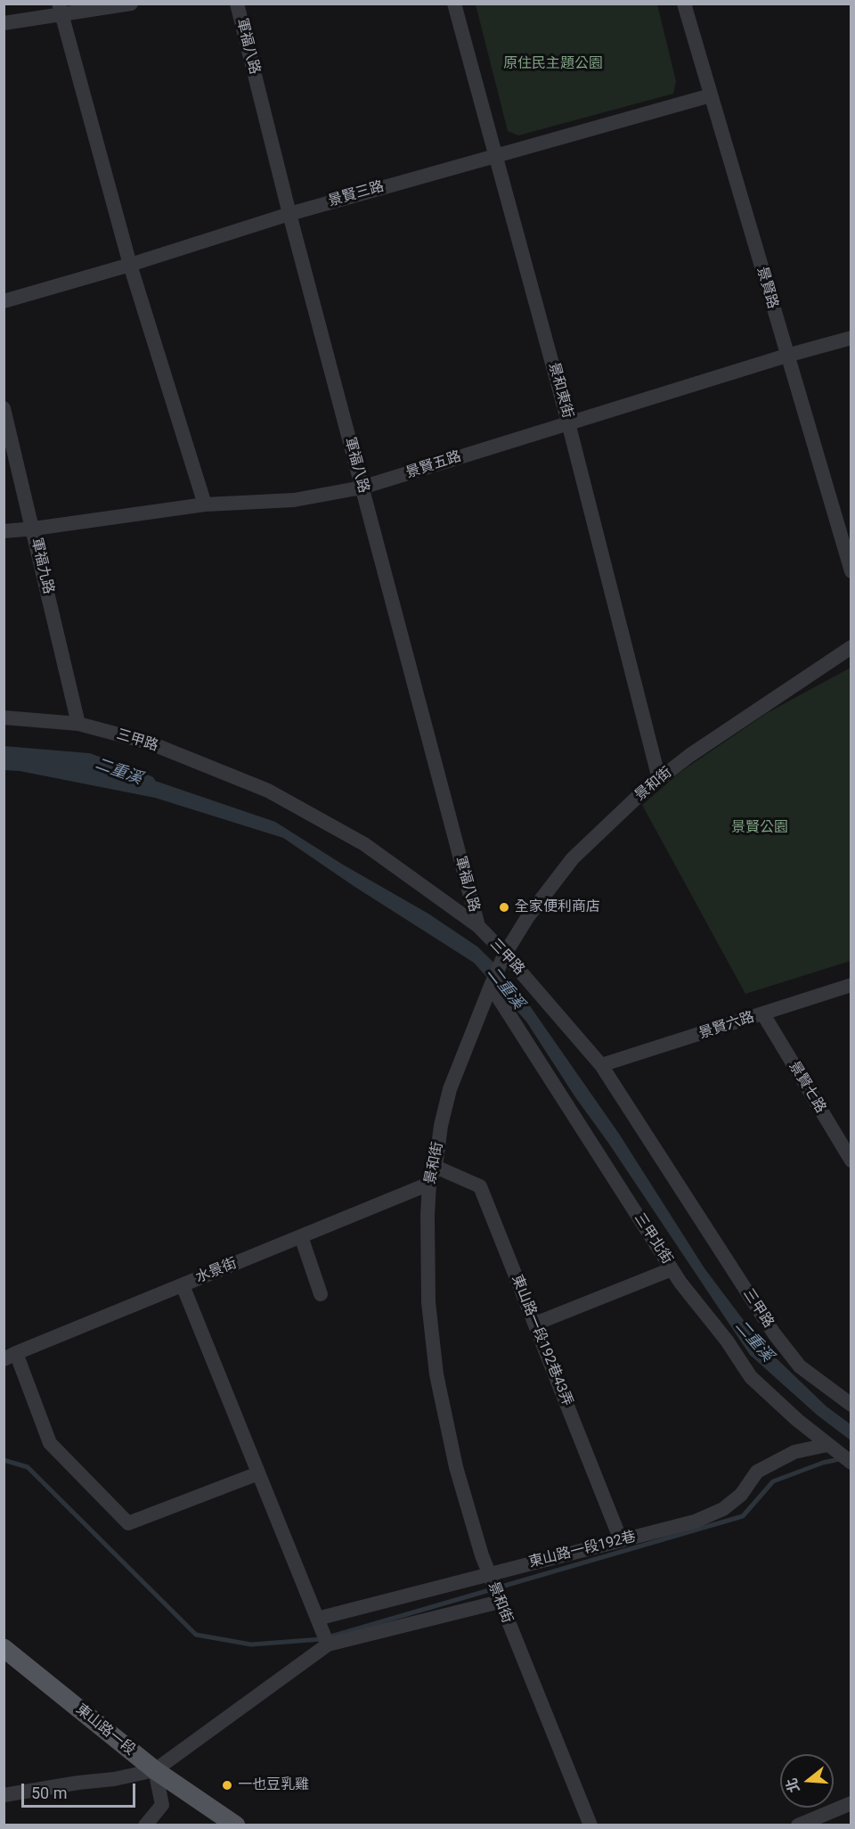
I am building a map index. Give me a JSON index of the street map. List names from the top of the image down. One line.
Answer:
{"streets":{"main road":["東山路一段"],"street":["軍福八路","景賢三路","景賢路","景和東街","景賢五路","軍福九路","三甲路","景和街","景賢六路","景賢七路","三甲北街","水景街","東山路一段192巷43弄","東山路一段192巷"]},"crossings":[["軍福八路","景賢三路"],["軍福八路","景賢五路"],["軍福八路","三甲路"],["景賢三路","景賢路"],["景賢三路","景和東街"],["景賢路","景賢五路"],["景和東街","景賢五路"],["景和東街","景和街"],["景賢五路","軍福九路"],["軍福九路","三甲路"],["三甲路","景和街"],["三甲路","景賢六路"],["景和街","三甲北街"],["景和街","水景街"],["景和街","東山路一段192巷43弄"],["景和街","東山路一段192巷"],["景賢六路","景賢七路"],["三甲北街","東山路一段192巷"],["東山路一段192巷43弄","東山路一段192巷"]],"water":["二重溪"],"parks":["原住民主題公園","景賢公園"],"places":["全家便利商店","一也豆乳雞"],"scale_bar":"50 m","north":"left"}
